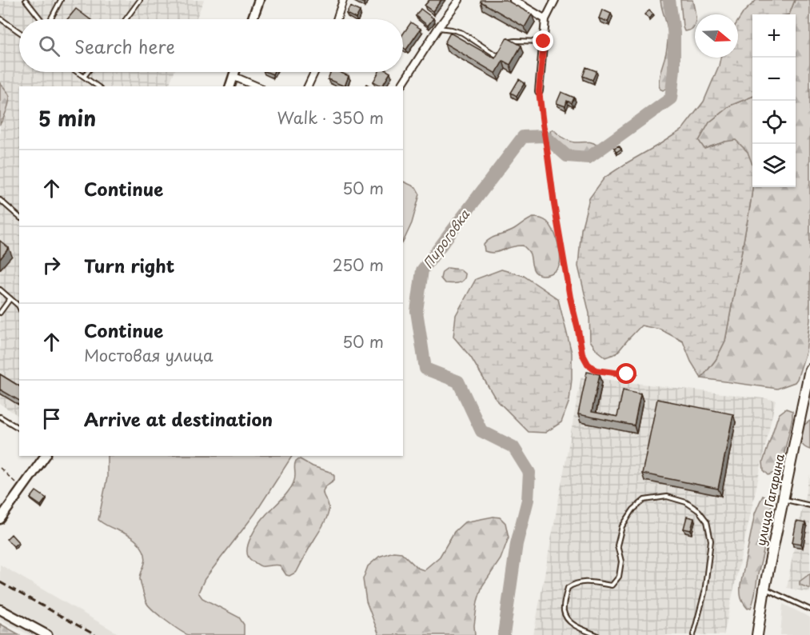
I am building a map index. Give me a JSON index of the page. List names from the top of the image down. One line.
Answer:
{"streets":{"main road":["улица Гагарина"]},"water":["Пироговка"],"north":"right","page":{"map_buttons":["+","−"],"search":"Search here","heading":["5 min","Walk · 350 m"],"list":[["Continue","50 m"],["Turn right","250 m"],["Continue","Мостовая улица","50 m"],"Arrive at destination"]}}
